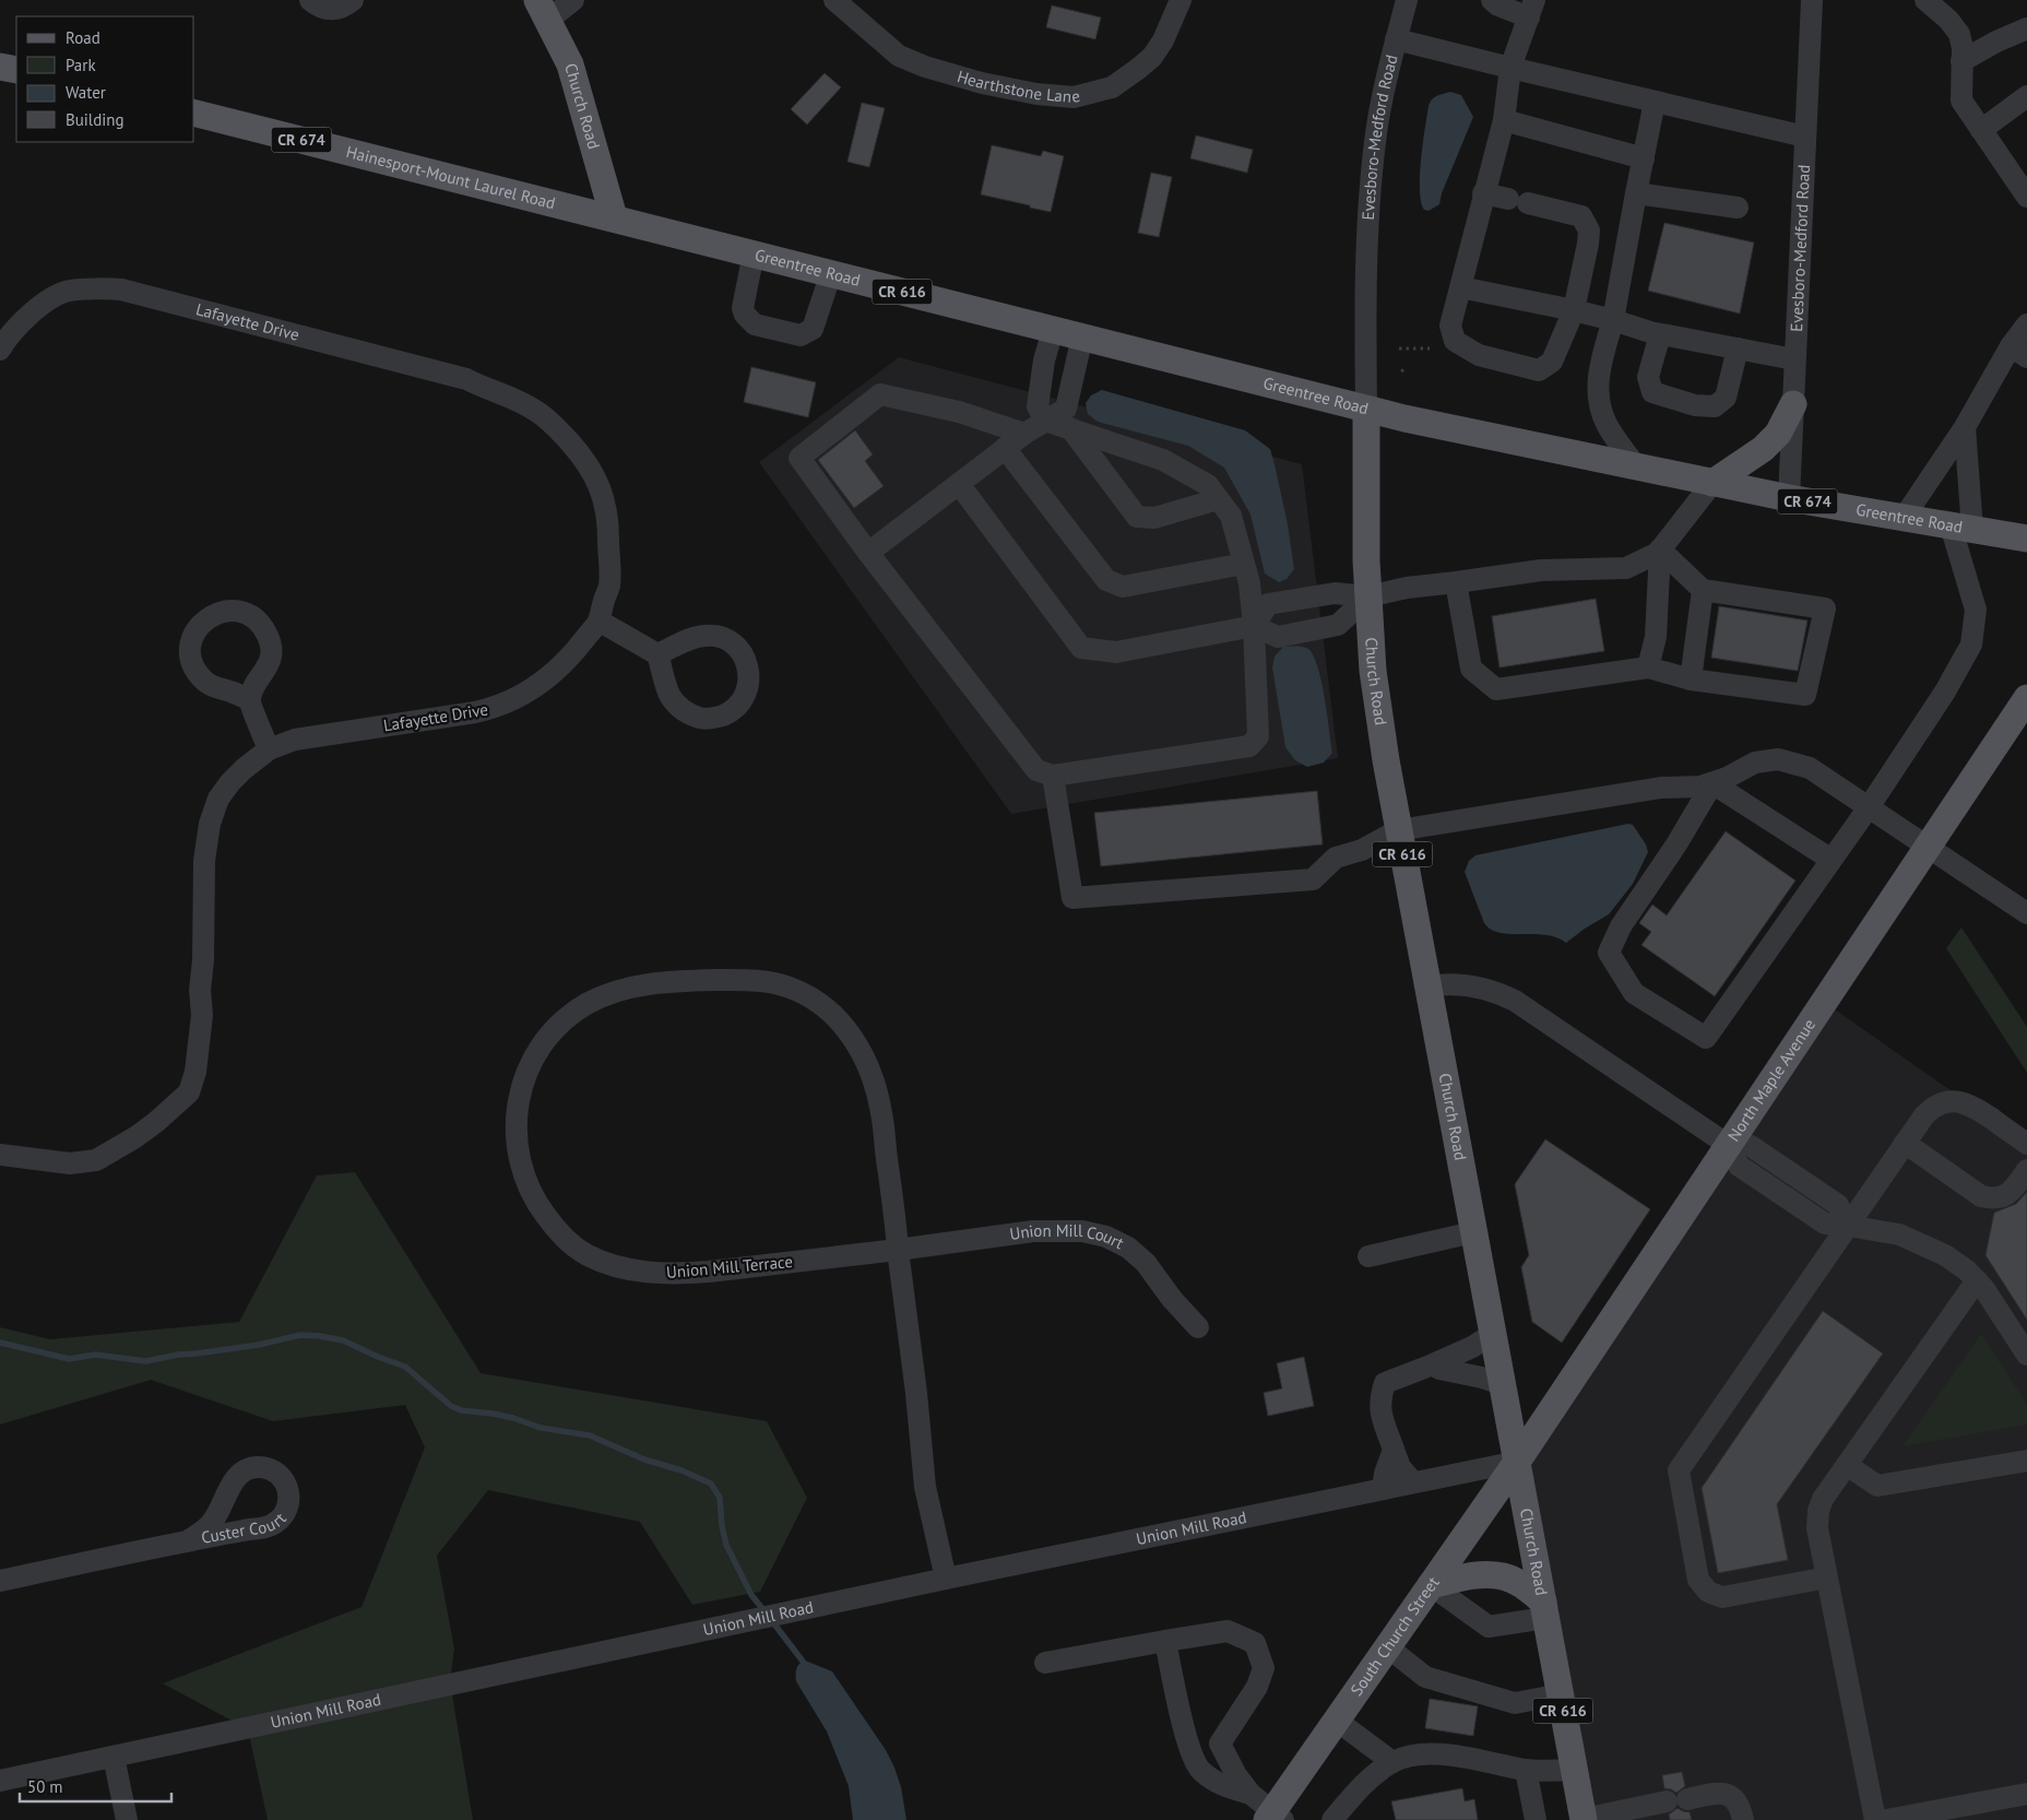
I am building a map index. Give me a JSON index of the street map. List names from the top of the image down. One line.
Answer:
{"streets":{"main road":["Church Road","CR 674","Hainesport-Mount Laurel Road","Greentree Road","CR 616","North Maple Avenue","South Church Street"],"street":["Hearthstone Lane","Evesboro-Medford Road","Lafayette Drive","Union Mill Court","Union Mill Terrace","Custer Court","Union Mill Road"]},"crossings":[["Church Road","Evesboro-Medford Road"],["Church Road","Hainesport-Mount Laurel Road"],["Church Road","Greentree Road"],["Church Road","North Maple Avenue"],["Church Road","Union Mill Road"],["Church Road","South Church Street"],["Evesboro-Medford Road","Greentree Road"],["Hainesport-Mount Laurel Road","Greentree Road"],["North Maple Avenue","Union Mill Road"],["North Maple Avenue","South Church Street"],["Union Mill Court","Union Mill Terrace"],["Union Mill Terrace","Union Mill Road"],["Union Mill Road","South Church Street"]],"legend":["Road","Park","Water","Building"],"scale_bar":"50 m"}
